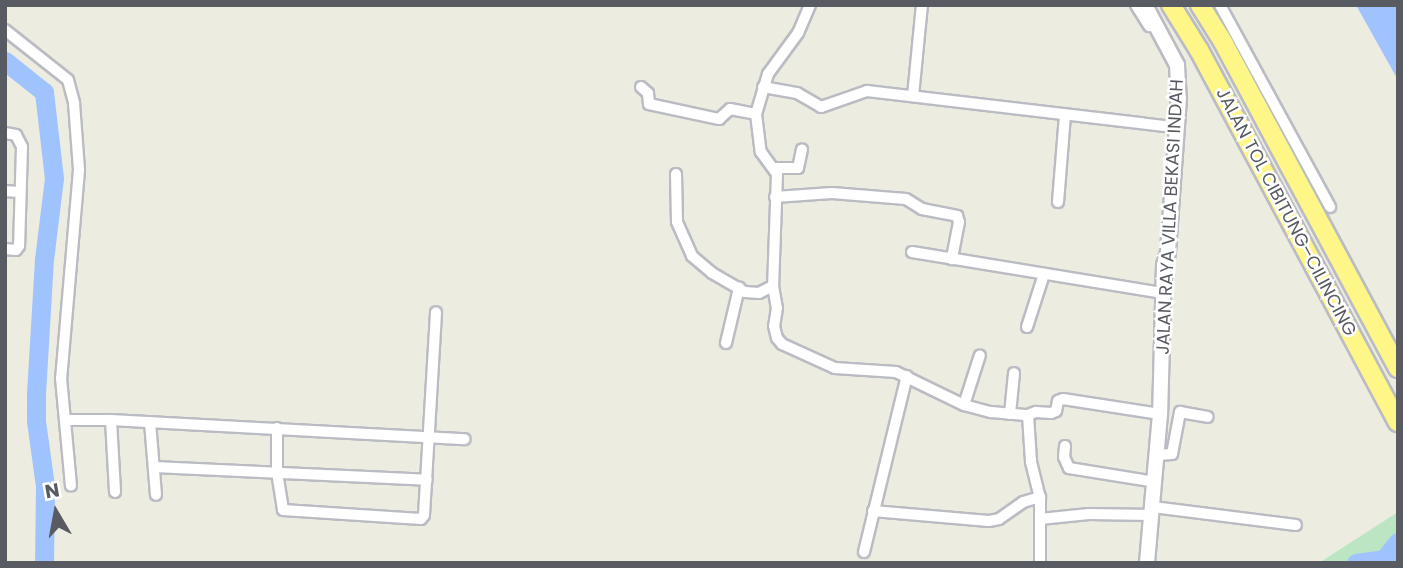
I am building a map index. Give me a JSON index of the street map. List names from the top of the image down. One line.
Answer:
{"streets":{"highway":["JALAN TOL CIBITUNG–CILINCING"],"main road":["JALAN RAYA VILLA BEKASI INDAH"]},"north":"top"}
